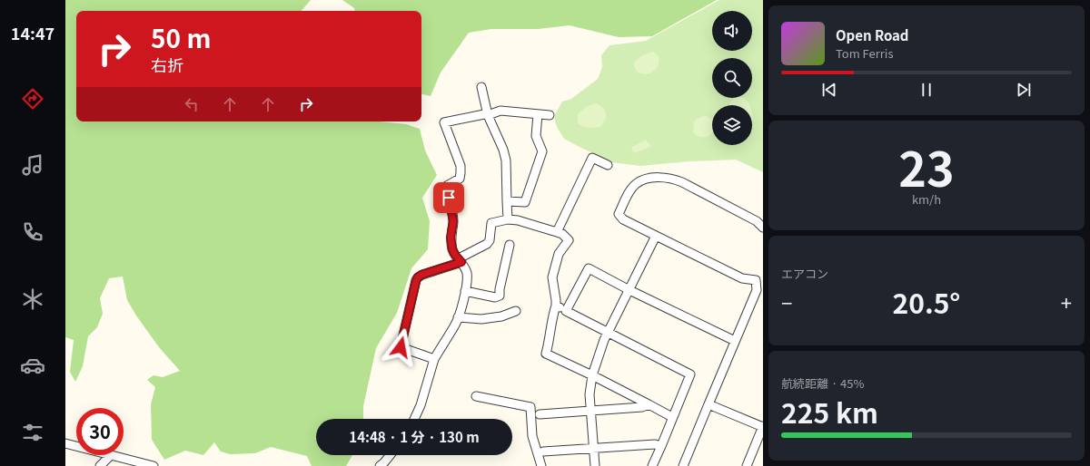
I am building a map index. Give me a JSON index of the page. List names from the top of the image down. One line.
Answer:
{"page":{"tabs":"14:47","turn":["50 m","右折"],"song":["Open Road","Tom Ferris"],"tile":[["23","km/h"],"エアコン",["航続距離 · 45%","225 km"]],"heat":["−","20.5°","+"],"limit":"30","trip":"14:48 · 1 分 · 130 m"}}
